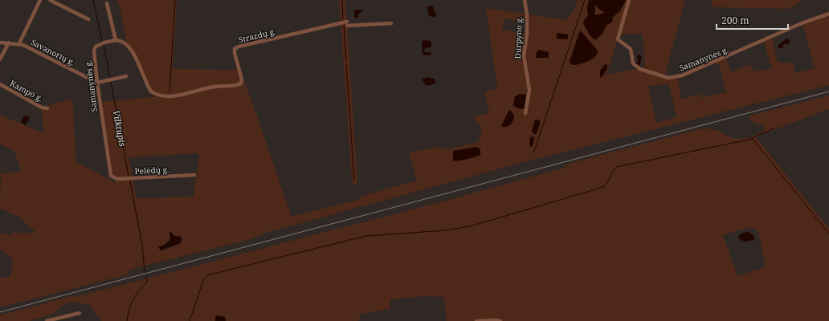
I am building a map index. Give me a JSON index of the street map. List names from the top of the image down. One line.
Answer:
{"streets":{"street":["Strazdų g.","Durpyno g.","Savanorių g.","Samanynės g.","Kampo g.","Pelėdų g."]},"crossings":[["Strazdų g.","Samanynės g."],["Savanorių g.","Samanynės g."],["Samanynės g.","Pelėdų g."]],"water":["Vilktupis"],"scale_bar":"200 m"}
